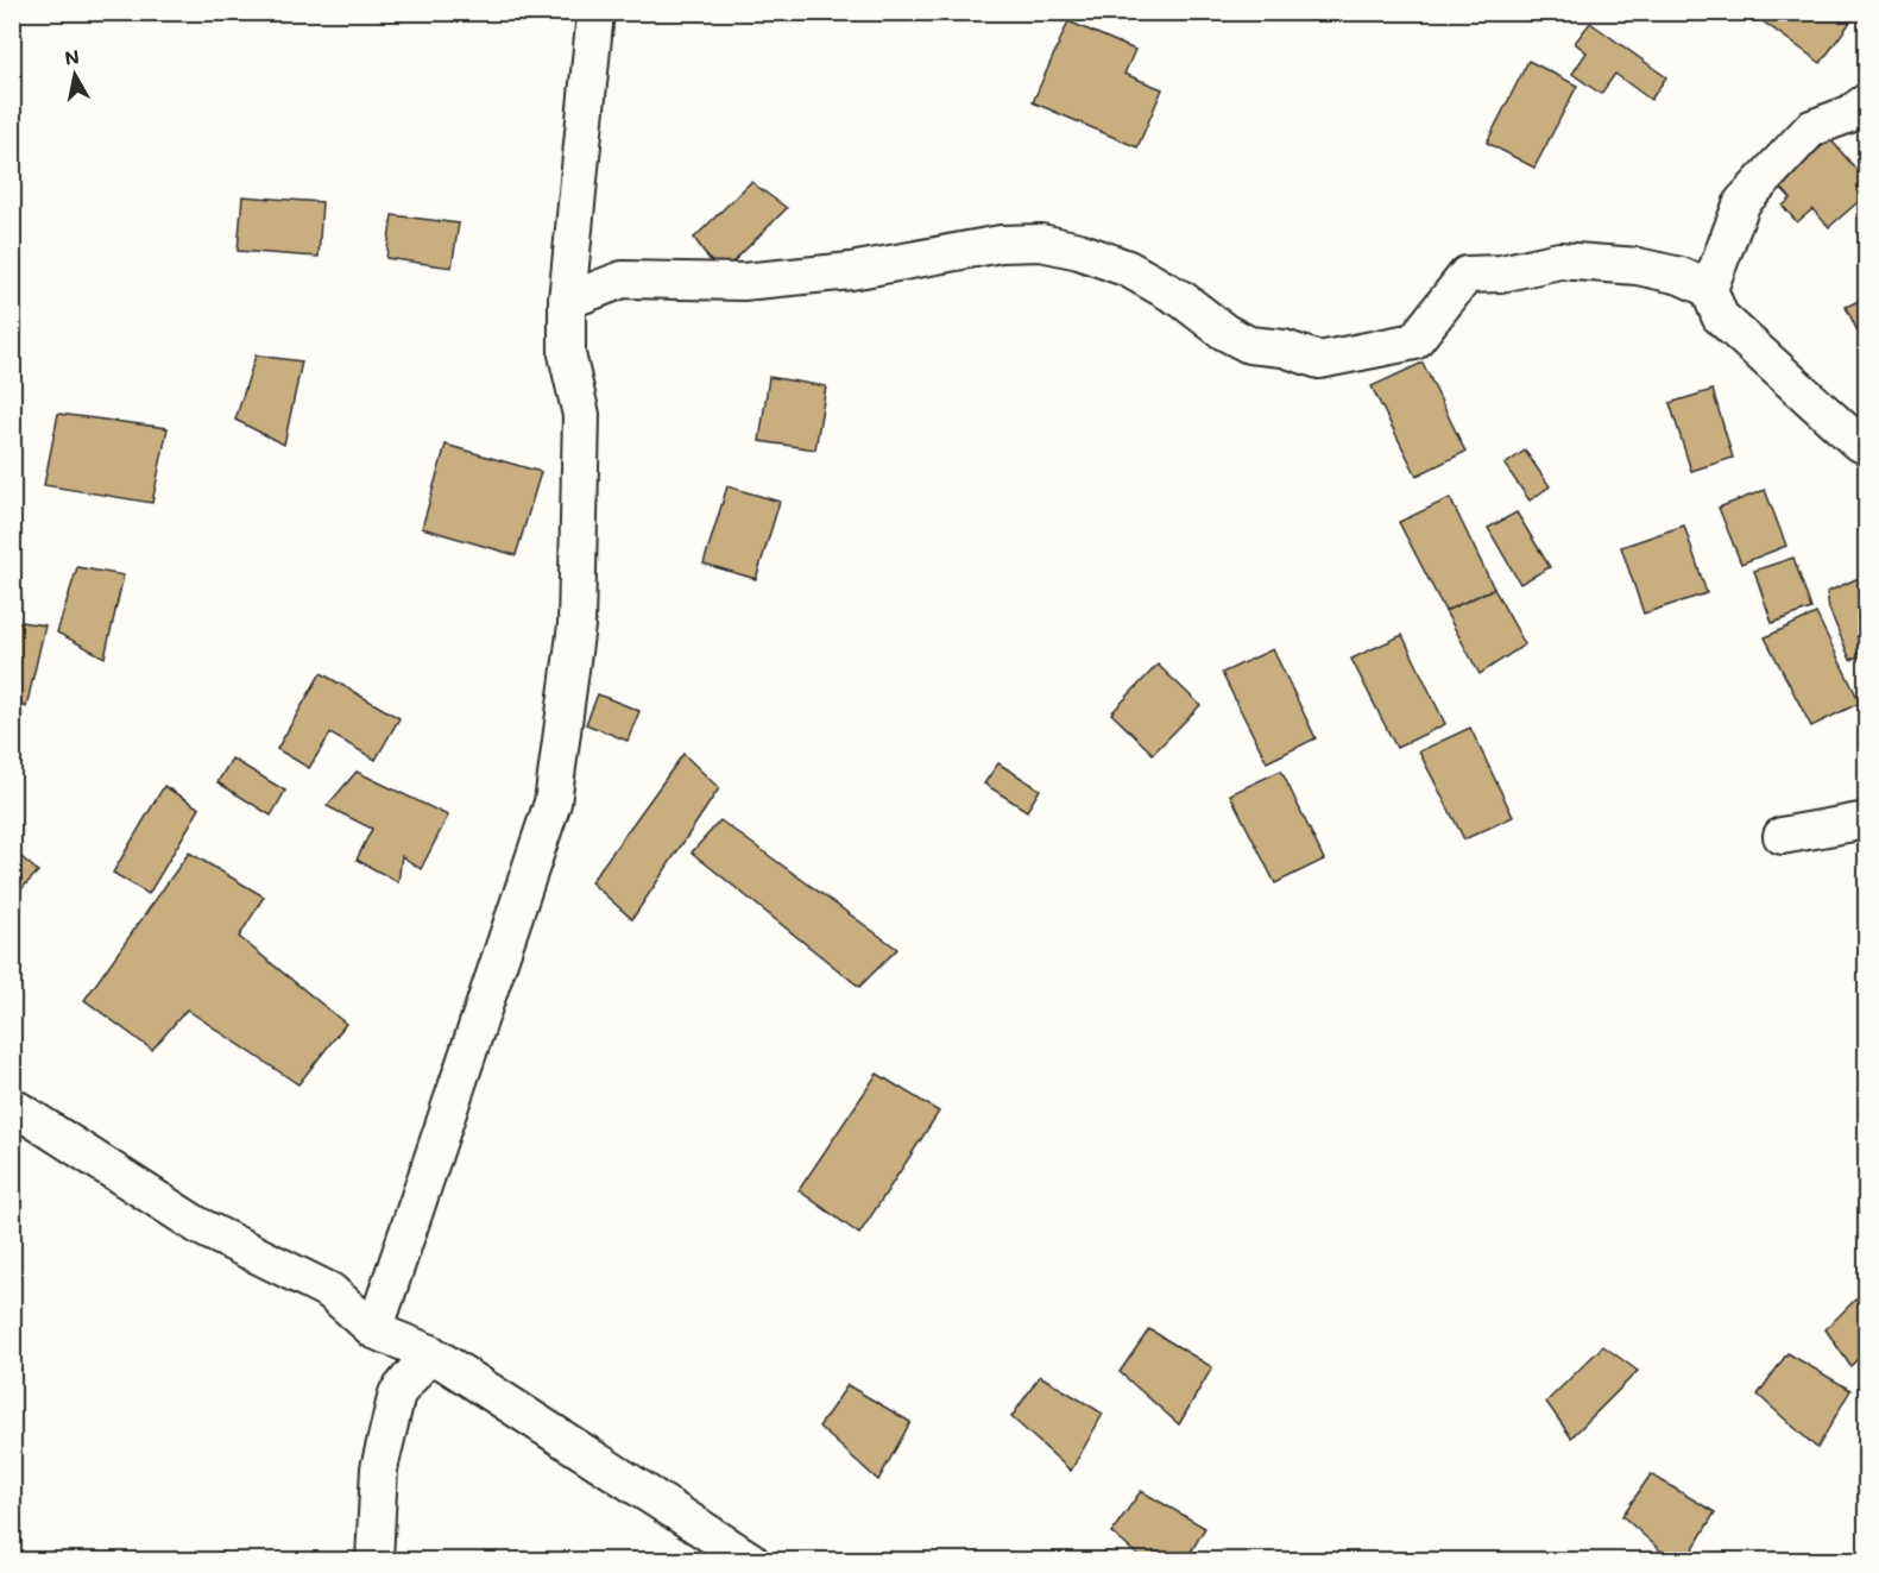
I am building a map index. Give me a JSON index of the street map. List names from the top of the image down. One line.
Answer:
{"north":"top"}
